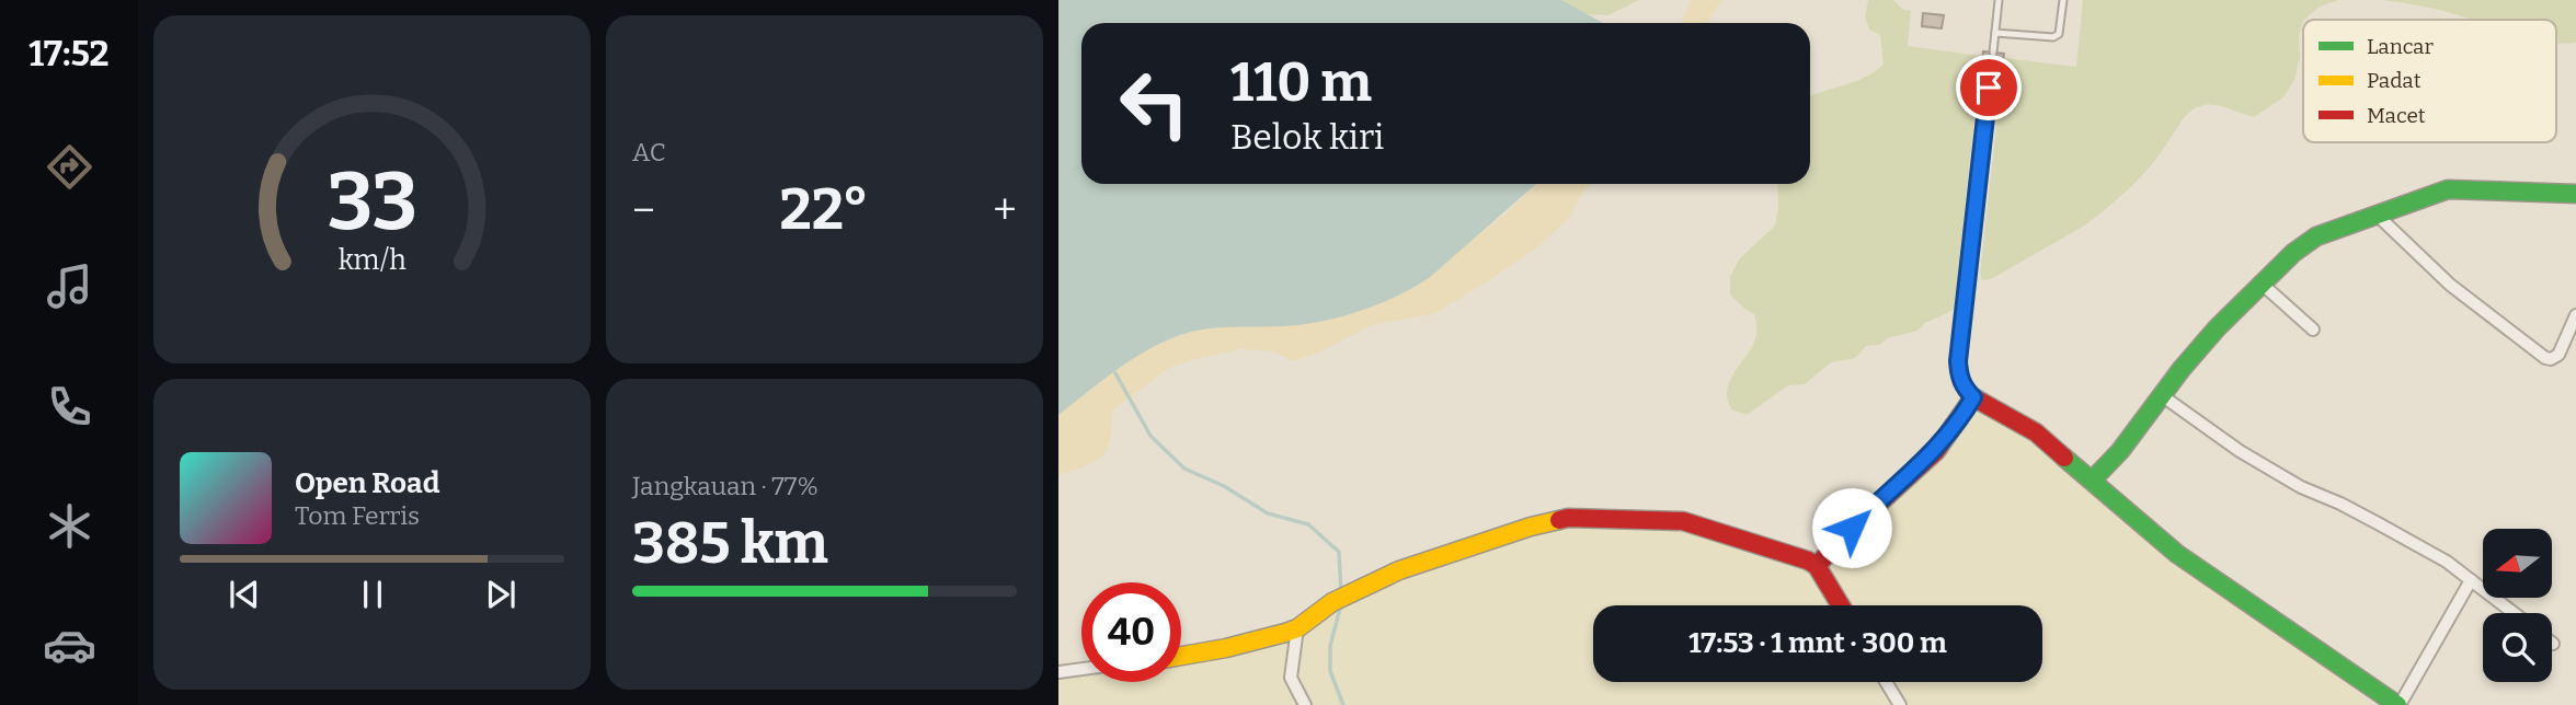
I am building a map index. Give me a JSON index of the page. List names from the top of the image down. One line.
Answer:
{"legend":["Lancar","Padat","Macet"],"north":"left","page":{"tabs":"17:52","tile":["AC",["Jangkauan · 77%","385 km"]],"turn":["110 m","Belok kiri"],"heat":["−","22°","+"],"song":["Open Road","Tom Ferris"],"limit":"40","trip":"17:53 · 1 mnt · 300 m","gauge":["33","km/h"]}}
